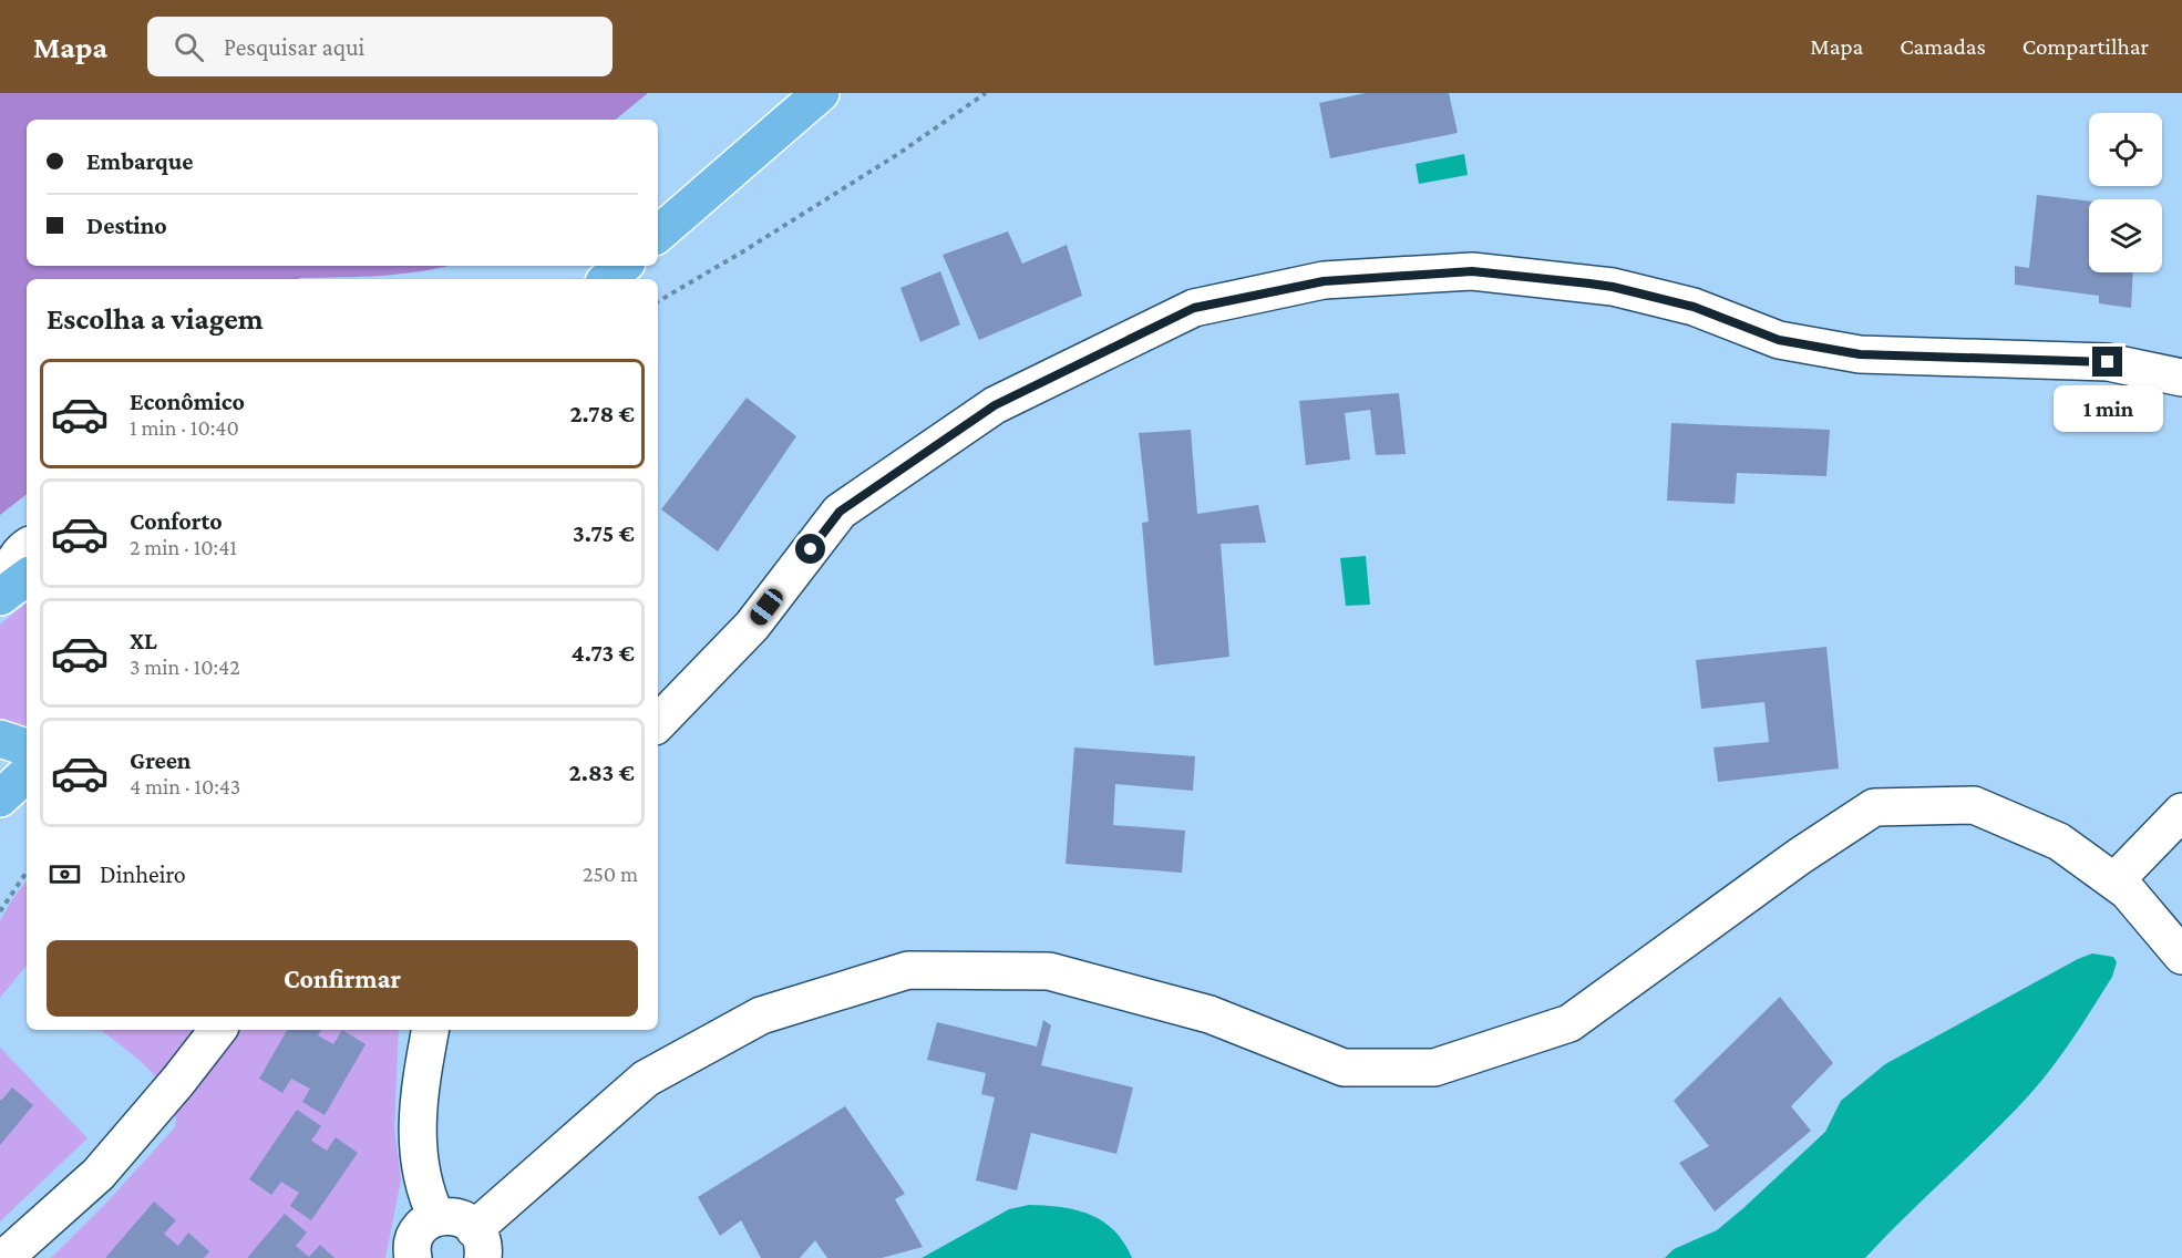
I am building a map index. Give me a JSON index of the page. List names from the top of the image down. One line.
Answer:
{"page":{"header":"Mapa","search":"Pesquisar aqui","nav":["Mapa","Camadas","Compartilhar"],"banner":["Embarque","Destino"],"heading":"Escolha a viagem","list":[{"name":"Econômico","note":"1 min · 10:40","value":"2.78 €"},{"name":"Conforto","note":"2 min · 10:41","value":"3.75 €"},{"name":"XL","note":"3 min · 10:42","value":"4.73 €"},{"name":"Green","note":"4 min · 10:43","value":"2.83 €"}],"bubble":"1 min","pay":["Dinheiro","250 m"],"buttons":"Confirmar"}}
